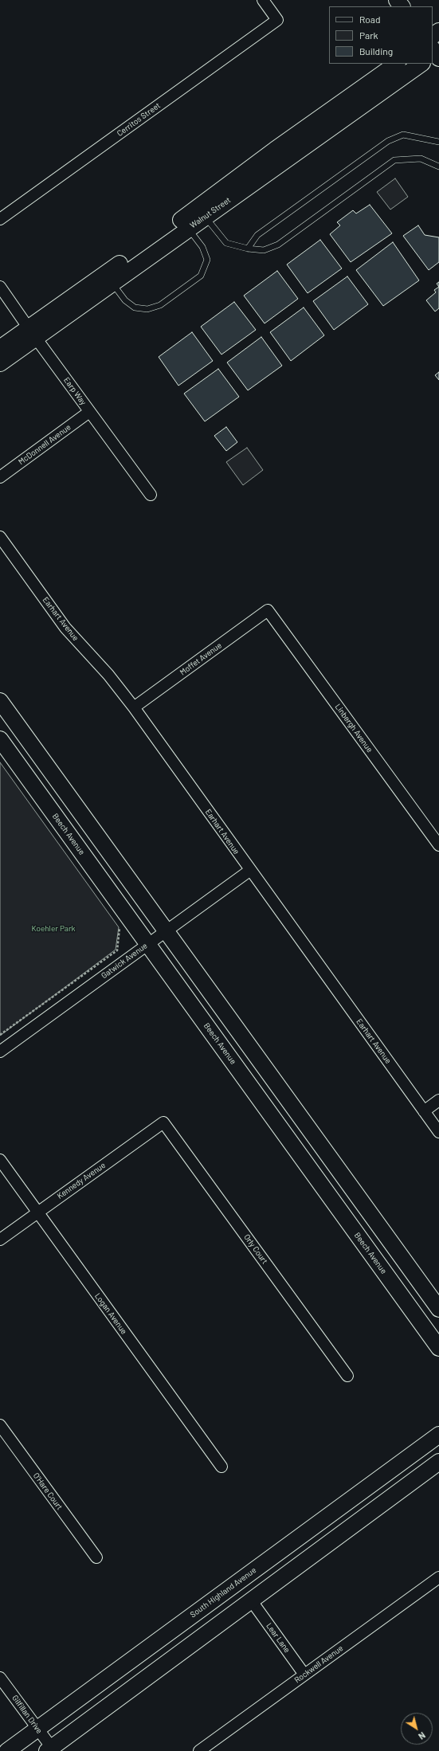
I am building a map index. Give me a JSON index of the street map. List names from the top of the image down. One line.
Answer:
{"streets":{"street":["Cerritos Street","Walnut Street","Earp Way","McDonnell Avenue","Earhart Avenue","Moffet Avenue","Linbergh Avenue","Beech Avenue","Gatwick Avenue","Kennedy Avenue","Orly Court","Logan Avenue","O'Hare Court","South Highland Avenue","Lear Lane","Rockwell Avenue","Gilfillan Drive"]},"crossings":[["Walnut Street","Earp Way"],["Earp Way","McDonnell Avenue"],["Earhart Avenue","Moffet Avenue"],["Earhart Avenue","Gatwick Avenue"],["Moffet Avenue","Linbergh Avenue"],["Beech Avenue","Gatwick Avenue"],["Kennedy Avenue","Orly Court"],["Kennedy Avenue","Logan Avenue"],["South Highland Avenue","Gilfillan Drive"],["Lear Lane","Rockwell Avenue"]],"parks":["Koehler Park"],"legend":["Road","Park","Building"],"north":"bottom right"}
